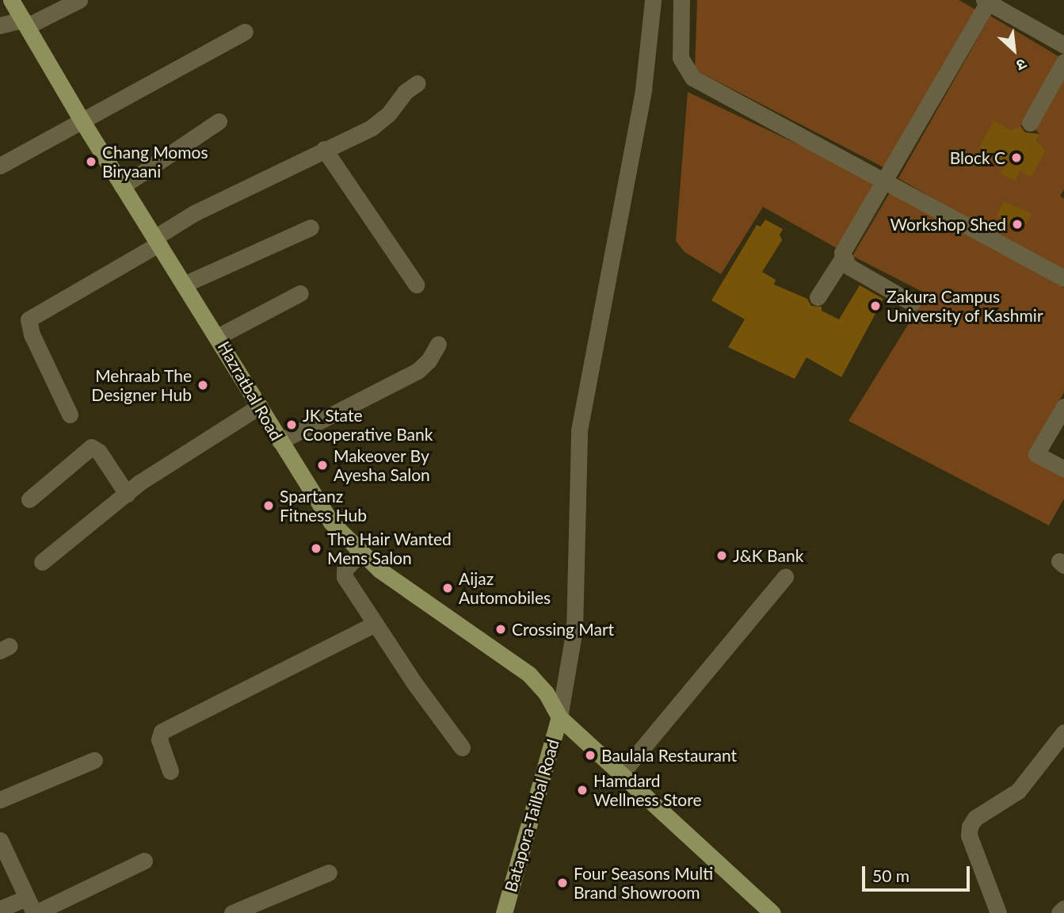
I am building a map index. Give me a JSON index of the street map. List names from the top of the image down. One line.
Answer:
{"streets":{"main road":["Hazratbal Road","Batapora-Tailbal Road"]},"crossings":[["Hazratbal Road","Batapora-Tailbal Road"]],"places":["Block C","Chang Momos Biryaani","Workshop Shed","Zakura Campus University of Kashmir","Mehraab The Designer Hub","JK State Cooperative Bank","Makeover By Ayesha Salon","Spartanz Fitness Hub","The Hair Wanted Mens Salon","J&K Bank","Aijaz Automobiles","Crossing Mart","Baulala Restaurant","Hamdard Wellness Store","Four Seasons Multi Brand Showroom"],"scale_bar":"50 m","north":"bottom right"}
